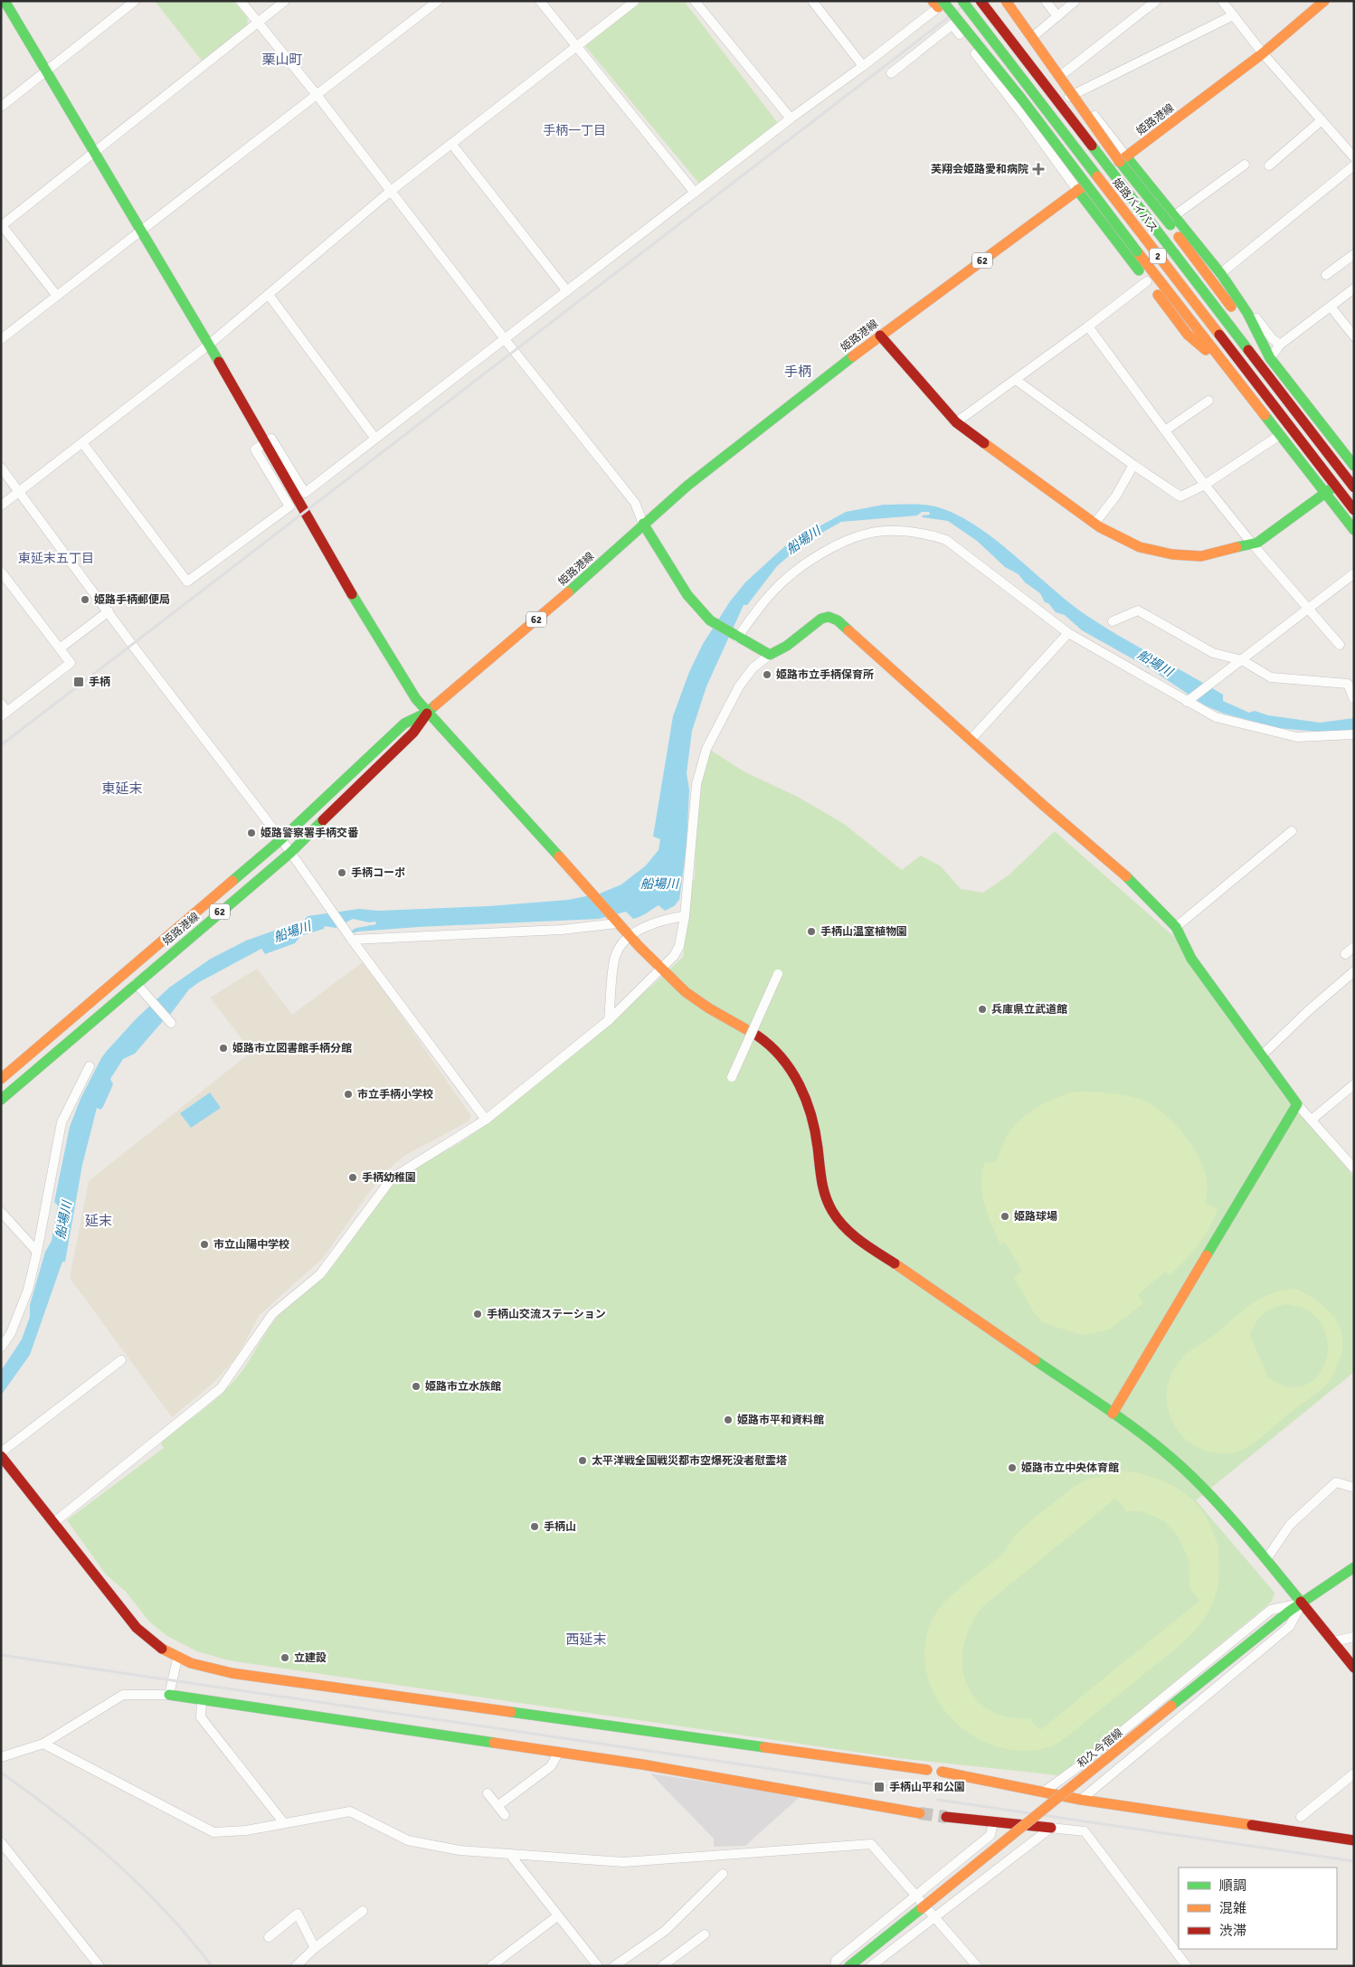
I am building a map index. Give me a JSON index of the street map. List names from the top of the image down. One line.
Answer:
{"streets":{"main road":["姫路港線","姫路バイパス","2","62","和久今宿線"]},"districts":["栗山町","手柄一丁目","手柄","東延末五丁目","東延末","延末","西延末"],"water":["船場川"],"places":{"health":["芙翔会姫路愛和病院"],"other":["姫路手柄郵便局","姫路市立手柄保育所","姫路警察署手柄交番","手柄コーポ","手柄山温室植物園","兵庫県立武道館","姫路市立図書館手柄分館","市立手柄小学校","手柄幼稚園","姫路球場","市立山陽中学校","手柄山交流ステーション","姫路市立水族館","姫路市平和資料館","太平洋戦全国戦災都市空爆死没者慰霊塔","姫路市立中央体育館","手柄山","立建設"],"transit":["手柄","手柄山平和公園"]},"legend":["順調","混雑","渋滞"]}
